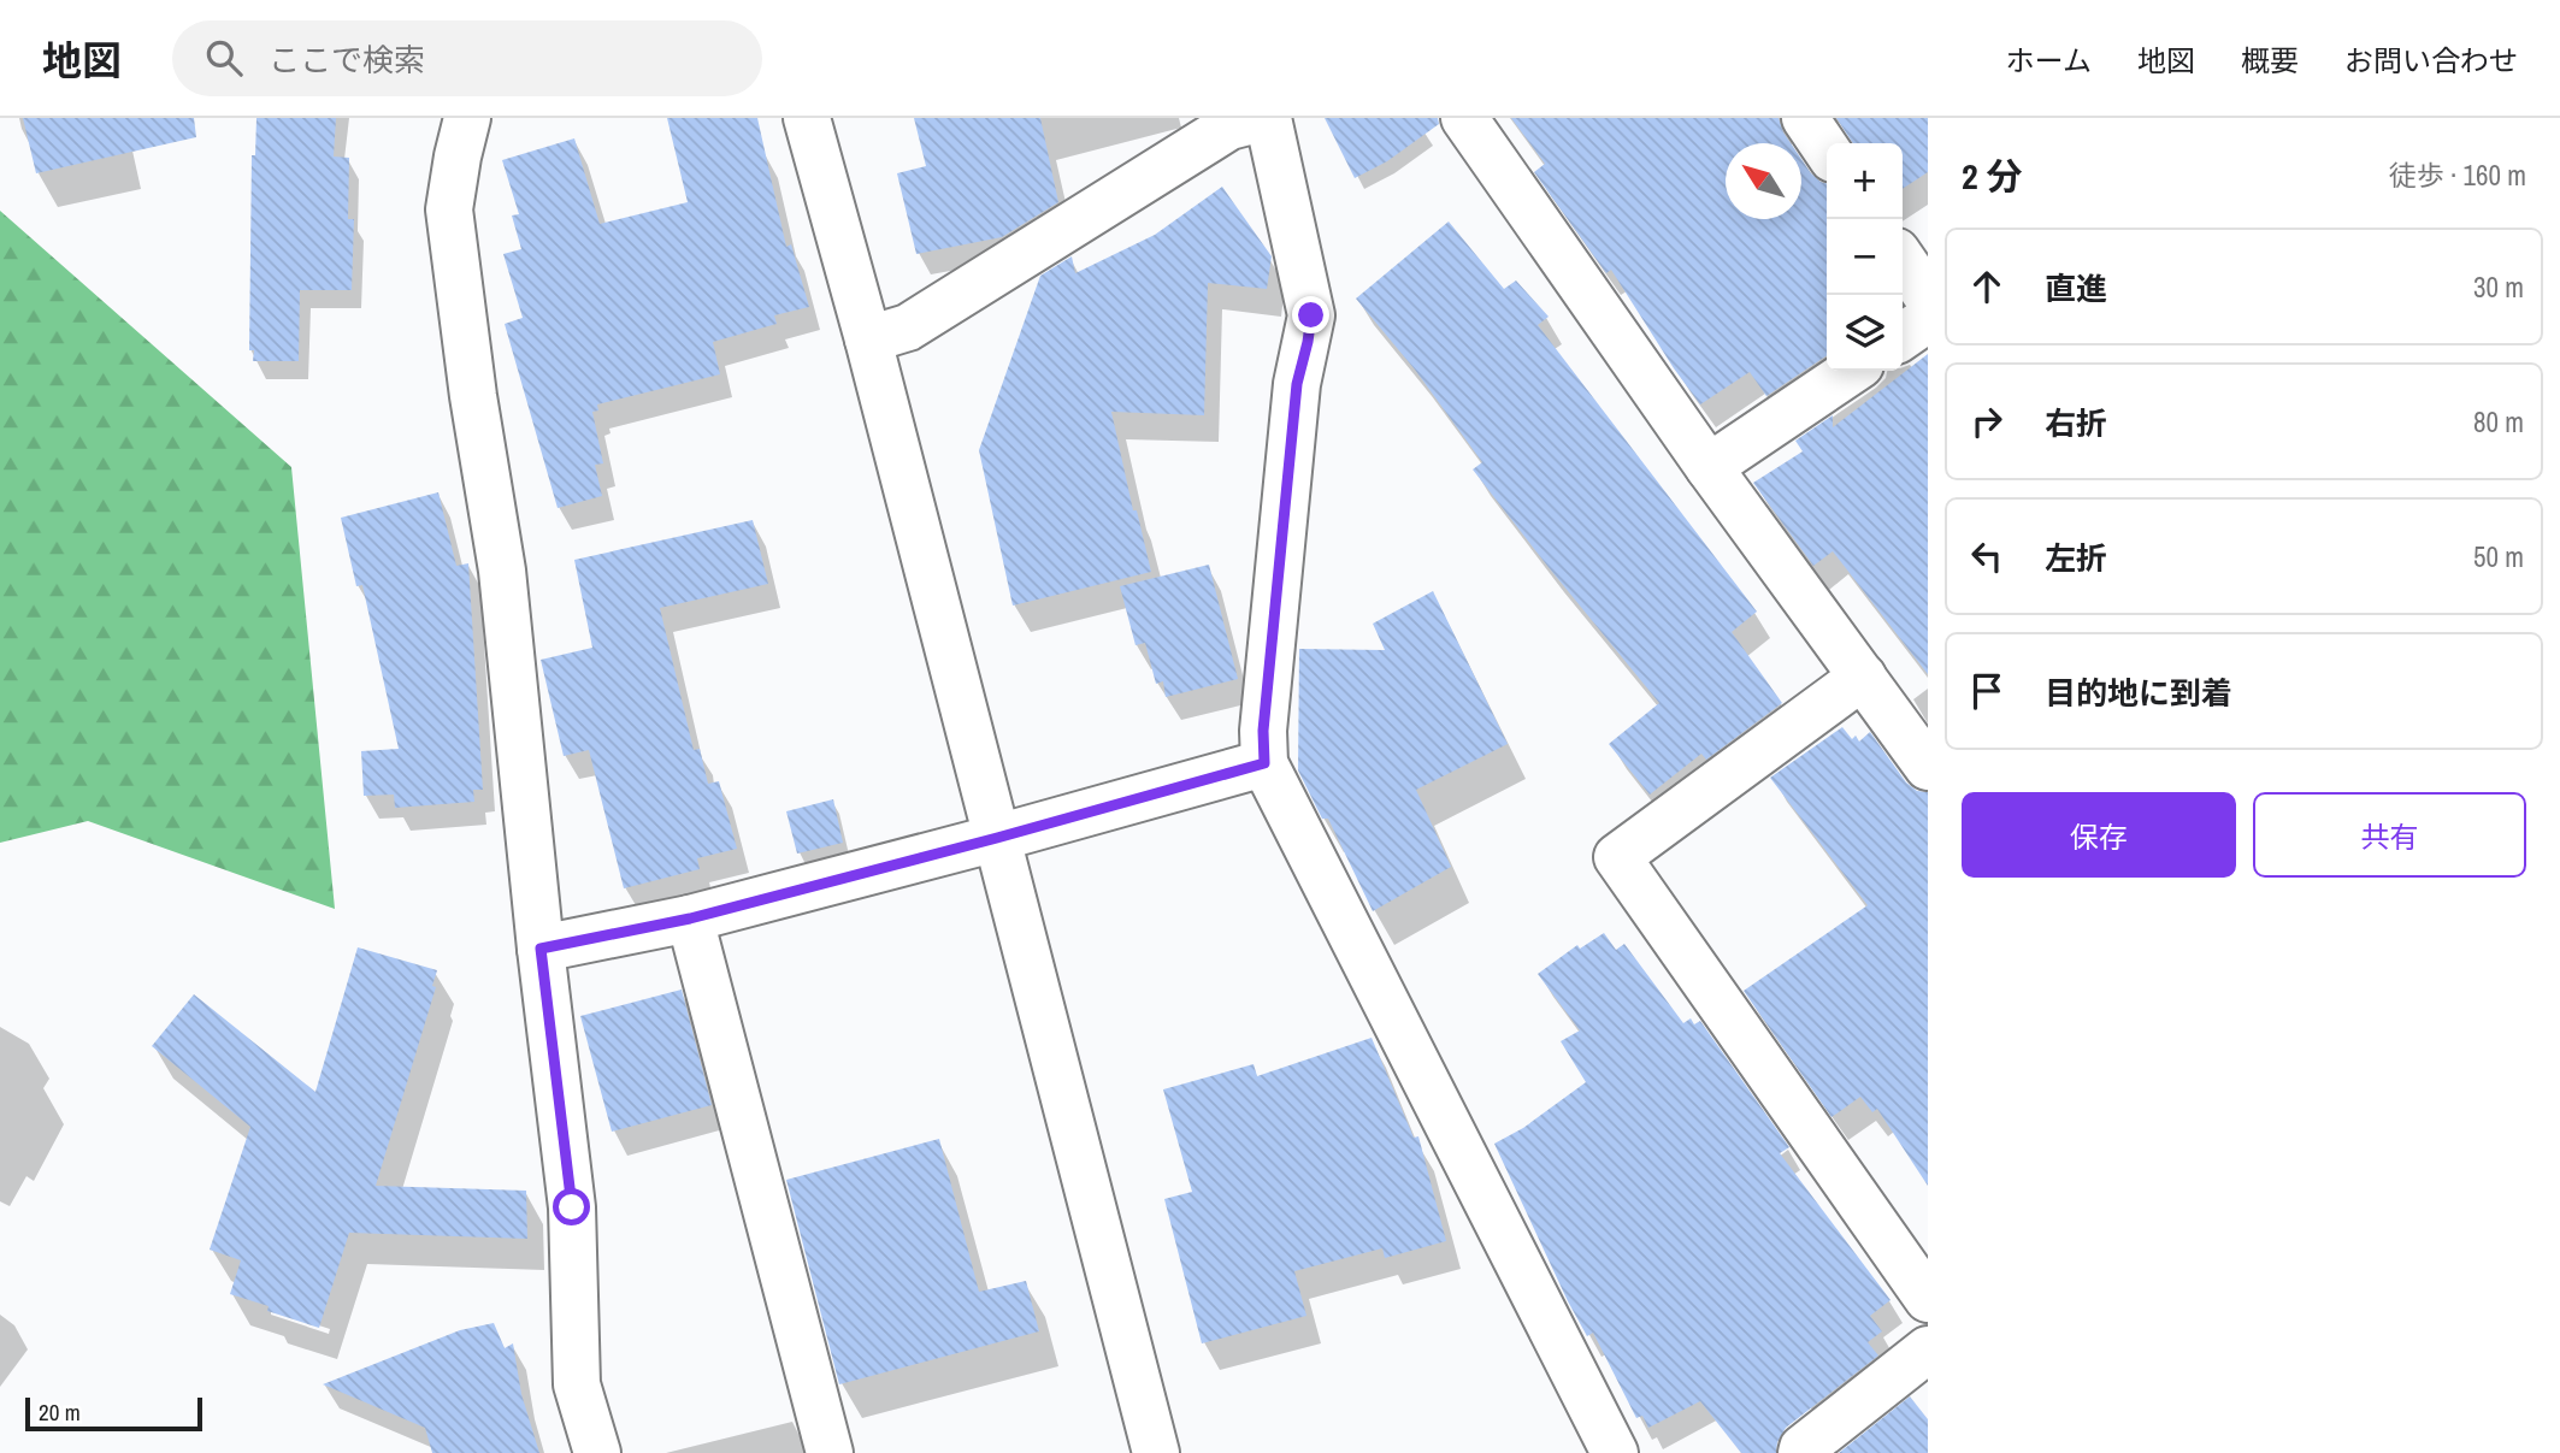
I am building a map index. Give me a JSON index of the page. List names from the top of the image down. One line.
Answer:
{"scale_bar":"20 m","north":"top left","page":{"header":"地図","search":"ここで検索","nav":["ホーム","地図","概要","お問い合わせ"],"heading":["2 分","徒歩 · 160 m"],"map_buttons":["+","−"],"list":[["直進","30 m"],["右折","80 m"],["左折","50 m"],"目的地に到着"],"buttons":["保存","共有"],"scale":"20 m"}}
